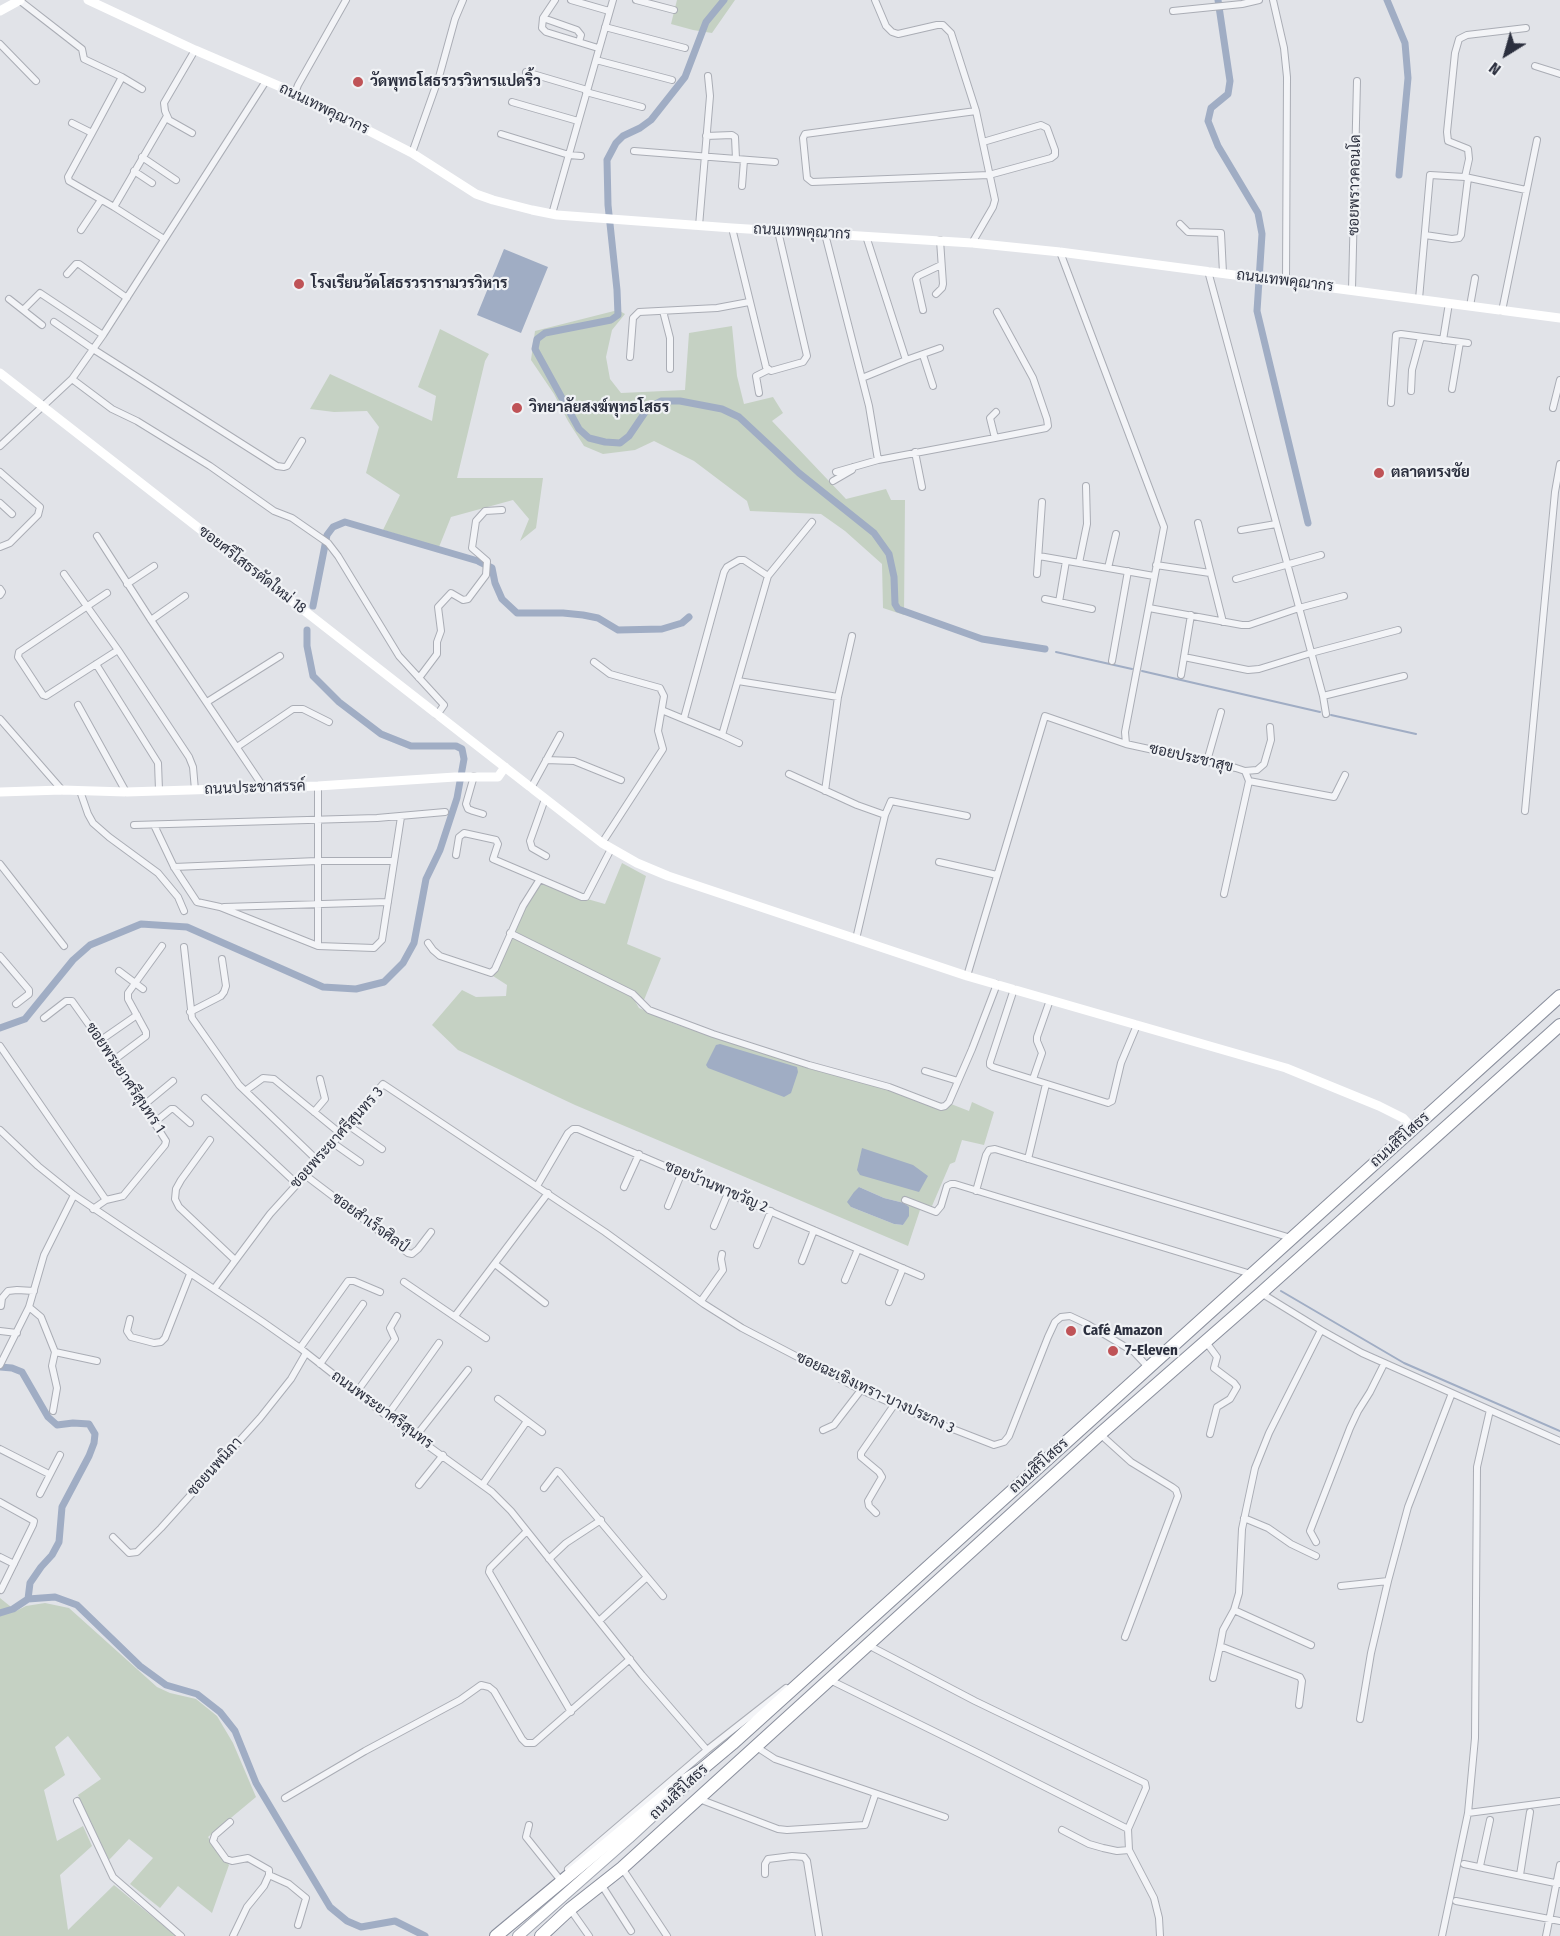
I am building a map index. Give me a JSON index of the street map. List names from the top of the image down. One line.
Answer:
{"streets":{"highway":["ถนนสิริโสธร"],"street":["ถนนเทพคุณากร","ซอยพราวคอนโด","ซอยศรีโสธรตัดใหม่ 18","ซอยประชาสุข","ถนนประชาสรรค์","ซอยพระยาศรีสุนทร 1","ซอยพระยาศรีสุนทร 3","ซอยบ้านพาขวัญ 2","ซอยสำเร็จศิลป์","ซอยฉะเชิงเทรา-บางประกง 3","ถนนพระยาศรีสุนทร","ซอยนพนิภา"]},"crossings":[["ถนนเทพคุณากร","ซอยพราวคอนโด"],["ซอยศรีโสธรตัดใหม่ 18","ถนนประชาสรรค์"],["ซอยศรีโสธรตัดใหม่ 18","ถนนสิริโสธร"],["ซอยพระยาศรีสุนทร 1","ถนนพระยาศรีสุนทร"],["ซอยพระยาศรีสุนทร 3","ซอยบ้านพาขวัญ 2"],["ซอยพระยาศรีสุนทร 3","ซอยสำเร็จศิลป์"],["ซอยพระยาศรีสุนทร 3","ซอยฉะเชิงเทรา-บางประกง 3"],["ซอยพระยาศรีสุนทร 3","ถนนพระยาศรีสุนทร"],["ถนนสิริโสธร","ซอยฉะเชิงเทรา-บางประกง 3"],["ถนนพระยาศรีสุนทร","ซอยนพนิภา"]],"places":["วัดพุทธโสธรวรวิหารแปดริ้ว","โรงเรียนวัดโสธรวรารามวรวิหาร","วิทยาลัยสงฆ์พุทธโสธร","ตลาดทรงชัย","Café Amazon","7-Eleven"],"north":"bottom left"}
